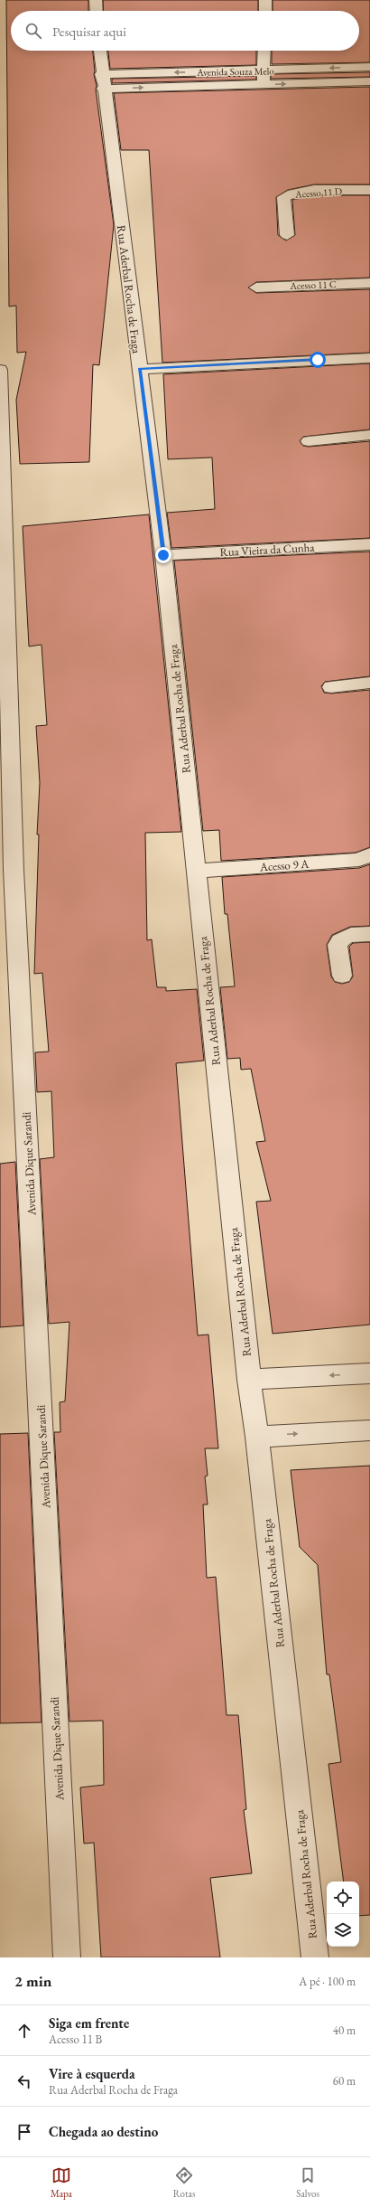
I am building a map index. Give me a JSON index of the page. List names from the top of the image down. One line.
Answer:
{"streets":{"street":["Avenida Souza Melo","Acesso 11 D","Acesso 11 C","Rua Aderbal Rocha de Fraga","Rua Vieira da Cunha","Acesso 9 A","Avenida Dique Sarandi"]},"crossings":[["Avenida Souza Melo","Rua Aderbal Rocha de Fraga"],["Rua Aderbal Rocha de Fraga","Rua Vieira da Cunha"],["Rua Aderbal Rocha de Fraga","Acesso 9 A"]],"page":{"search":"Pesquisar aqui","heading":["2 min","A pé · 100 m"],"list":[["Siga em frente","Acesso 11 B","40 m"],["Vire à esquerda","Rua Aderbal Rocha de Fraga","60 m"],"Chegada ao destino"],"nav":["Mapa","Rotas","Salvos"]}}
